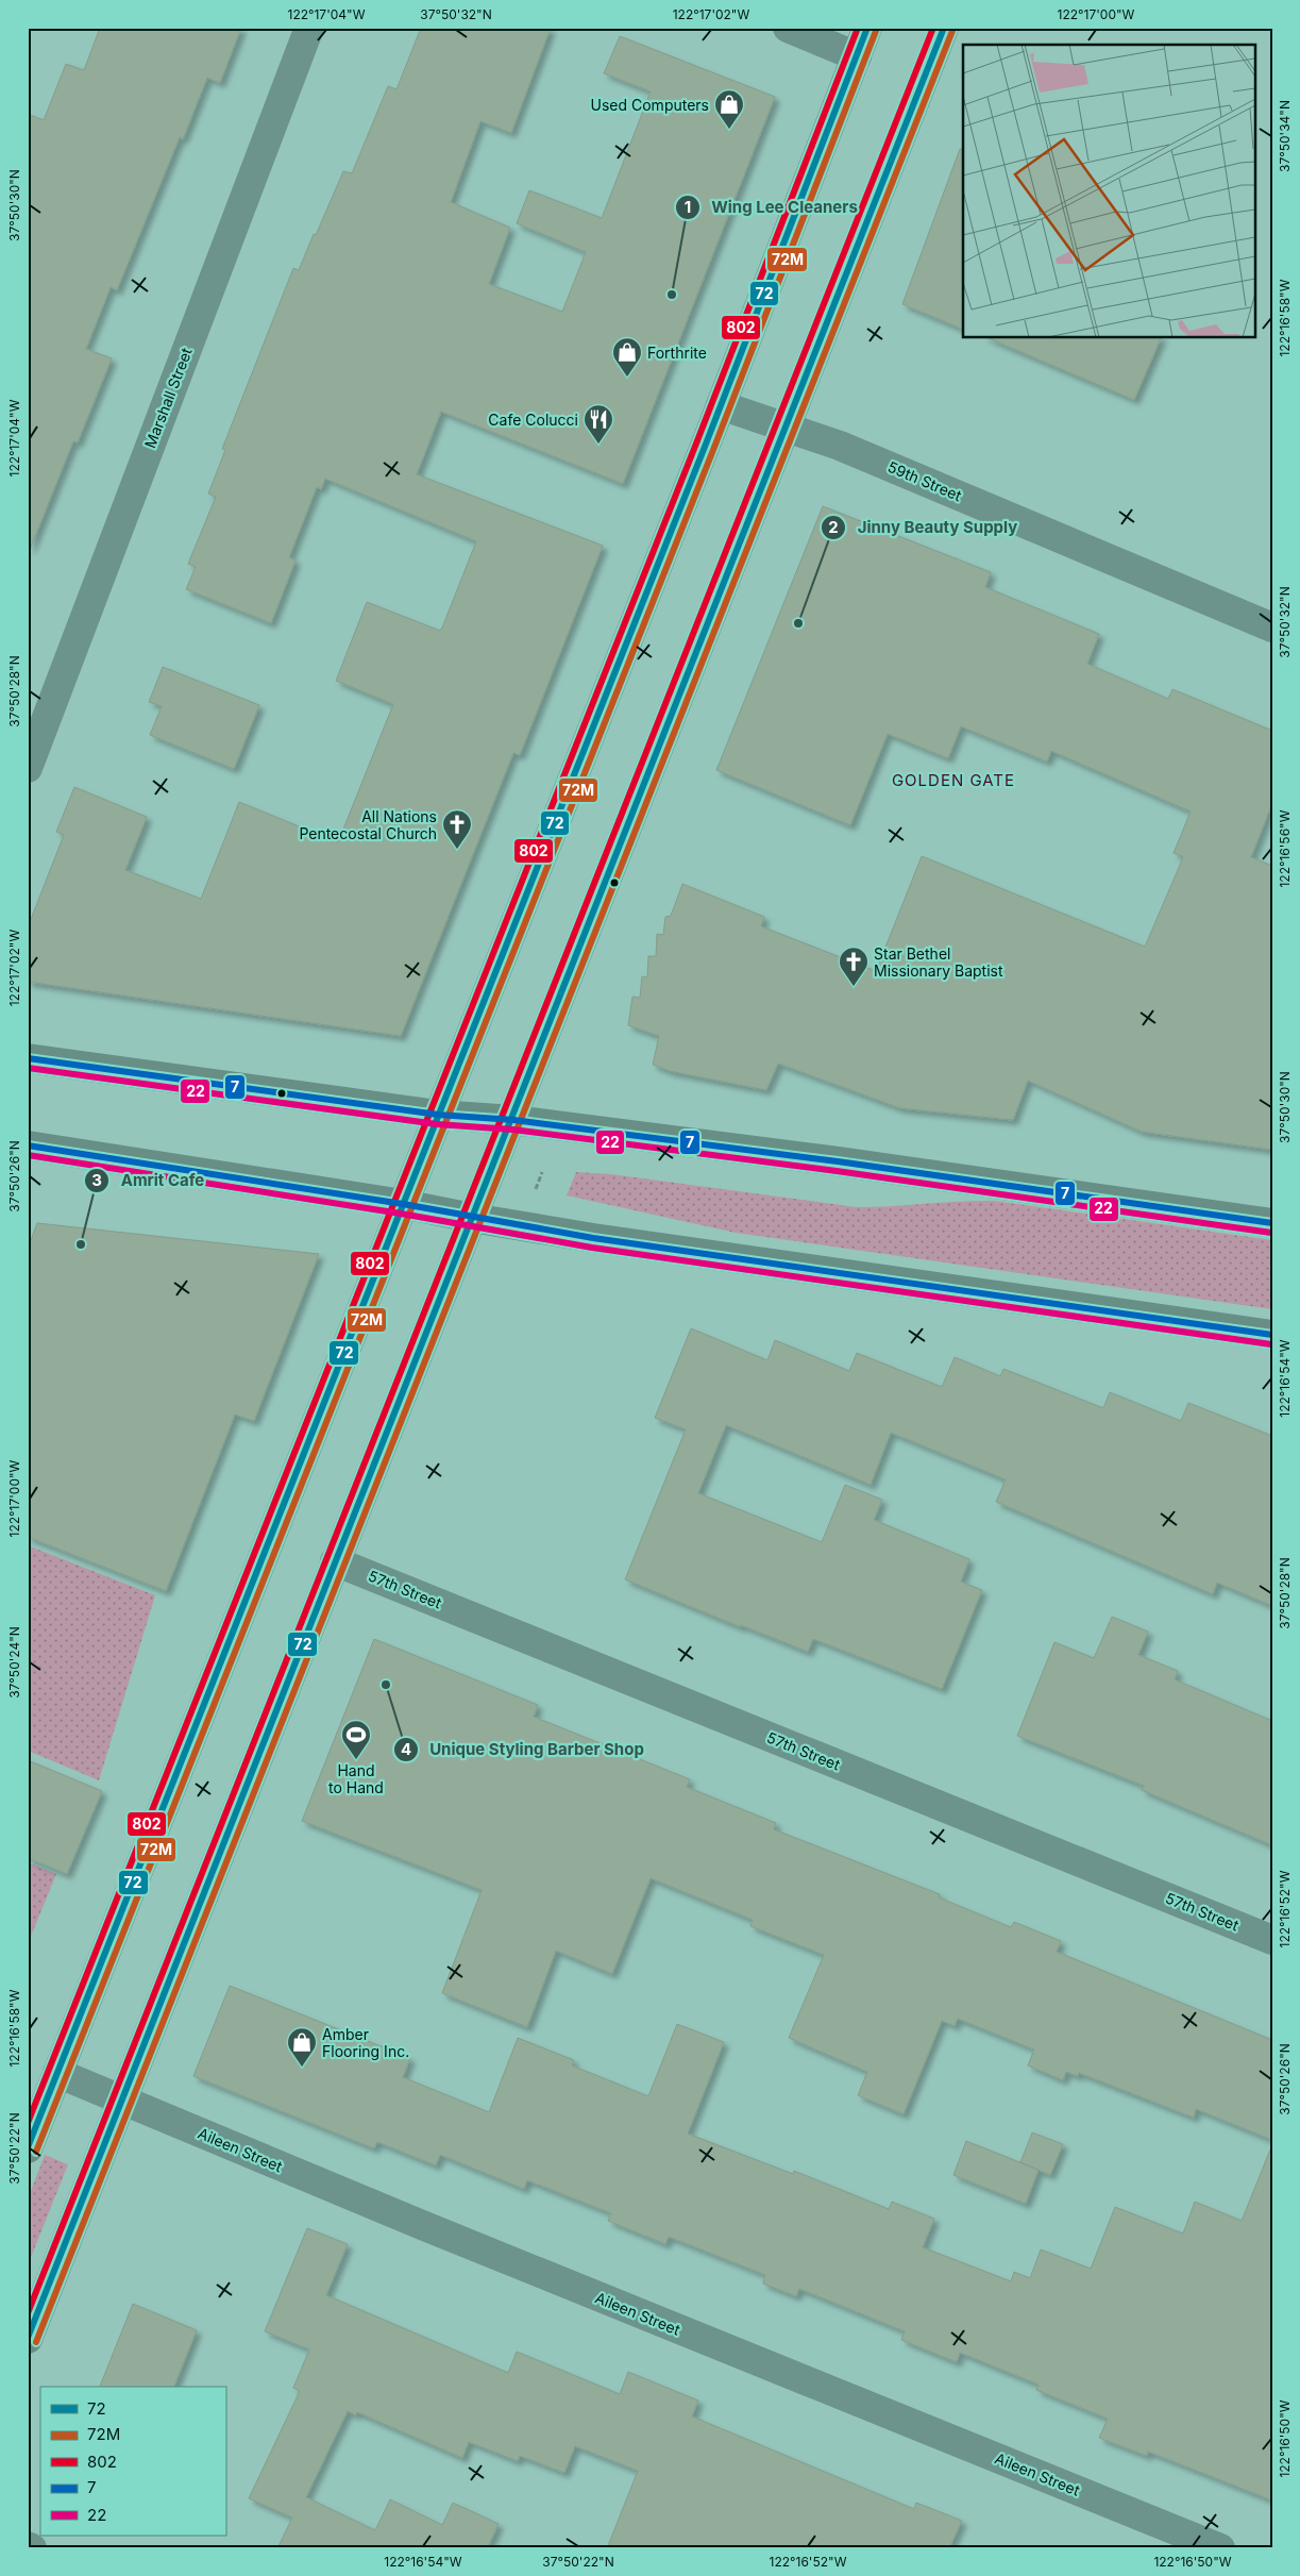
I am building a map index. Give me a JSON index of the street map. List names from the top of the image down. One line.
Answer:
{"streets":{"street":["Marshall Street","59th Street","57th Street","Aileen Street"]},"districts":["GOLDEN GATE"],"places":{"shop":["Used Computers","Forthrite","Amber Flooring Inc."],"other":["Wing Lee Cleaners","Jinny Beauty Supply","Amrit Cafe","Unique Styling Barber Shop"],"restaurant":["Cafe Colucci"],"church":["All Nations Pentecostal Church","Star Bethel Missionary Baptist"],"sports":["Hand to Hand"]},"lines":["transit line 72","transit line 802","transit line 72M","transit line 7","transit line 22"],"legend":["72","72M","802","7","22"],"coordinates":["122°17'04\"W","37°50'32\"N","122°17'02\"W","122°17'00\"W","37°50'34\"N","37°50'30\"N","122°16'58\"W","37°50'28\"N","122°16'56\"W","37°50'26\"N","122°16'54\"W","37°50'24\"N","122°16'52\"W","37°50'22\"N","122°16'50\"W"]}
